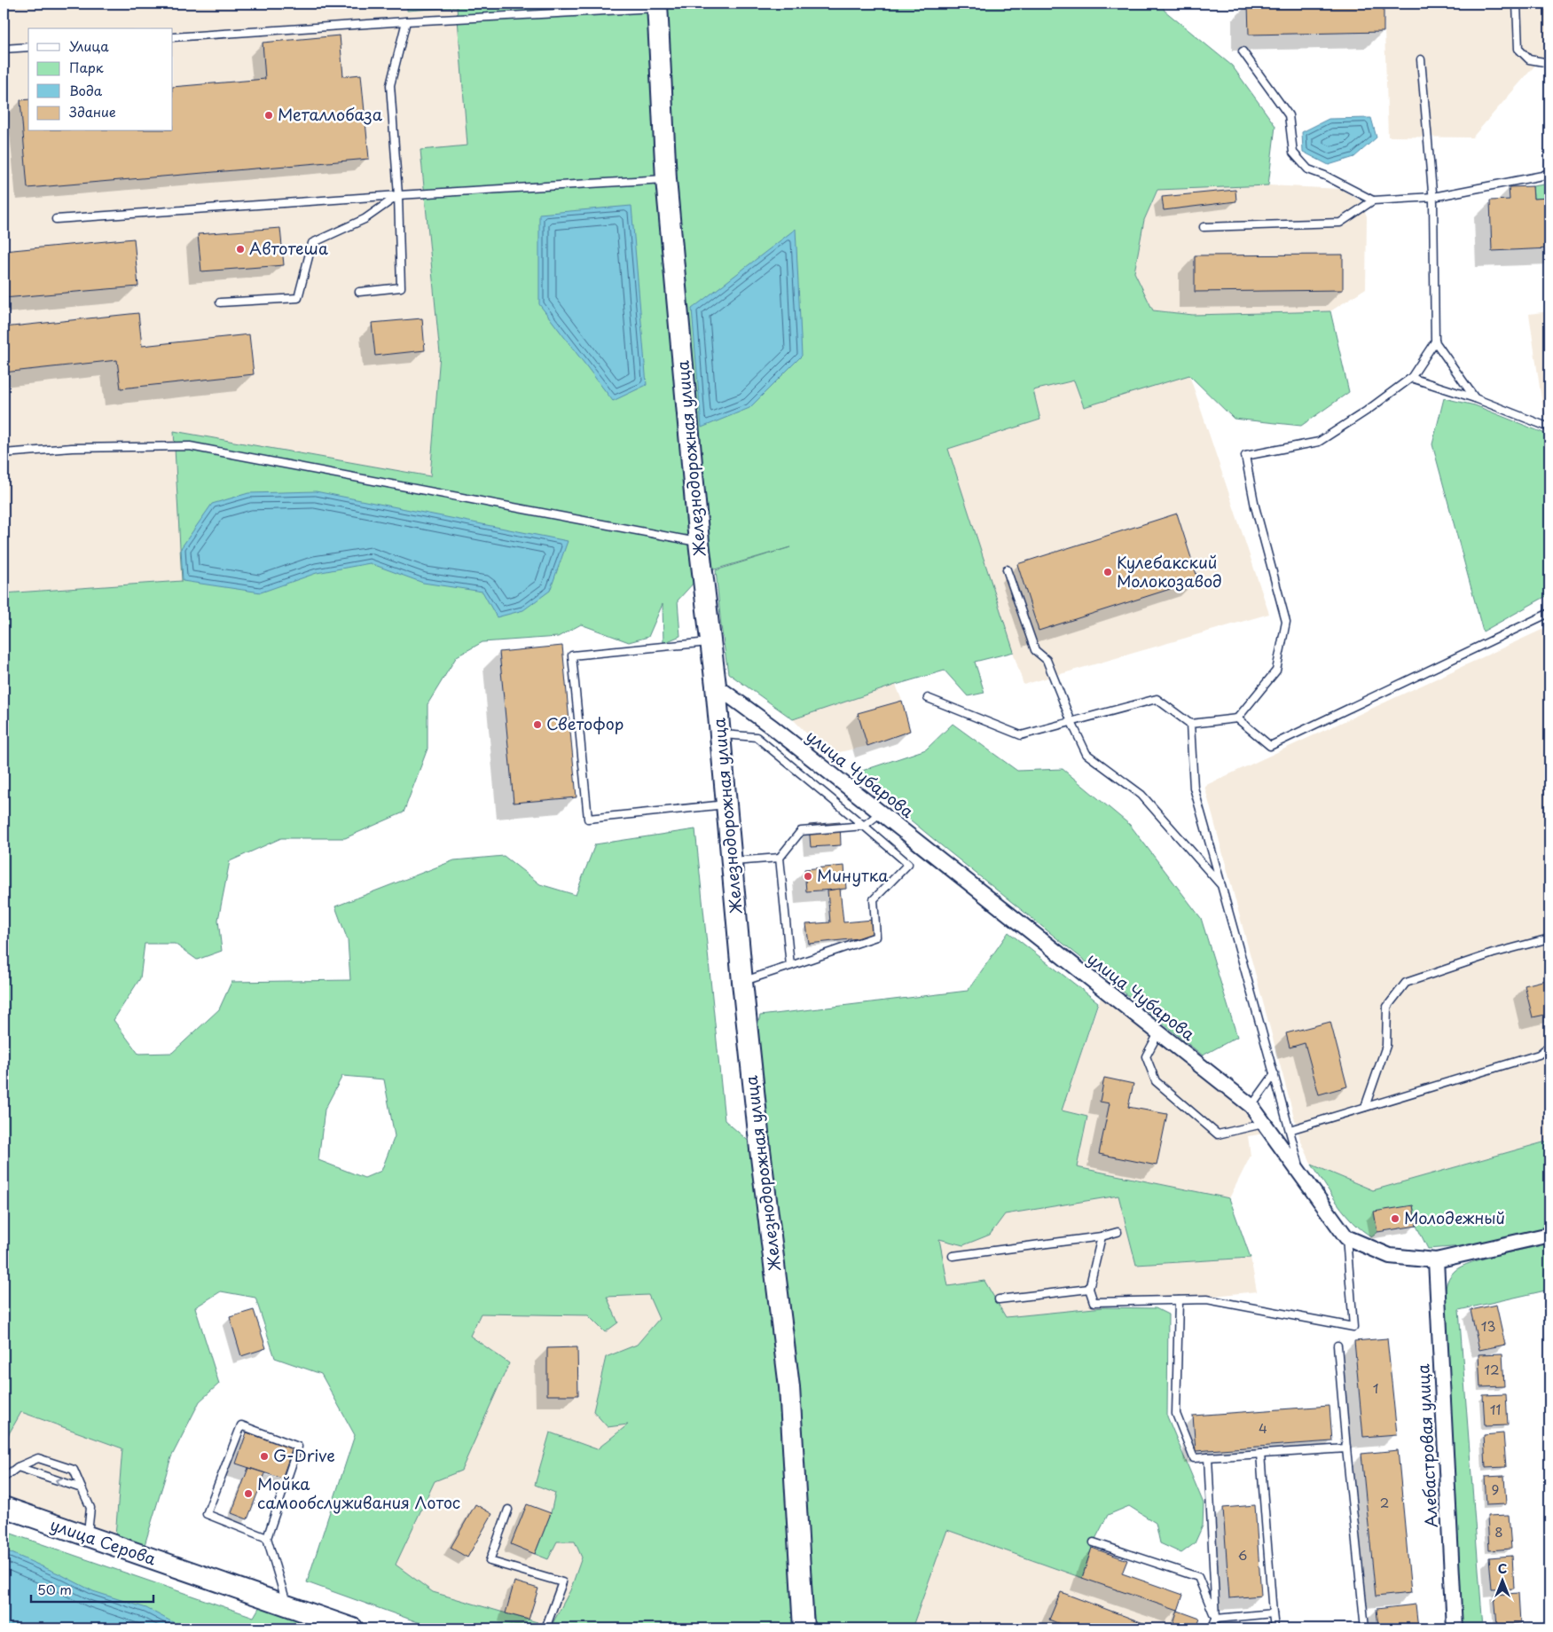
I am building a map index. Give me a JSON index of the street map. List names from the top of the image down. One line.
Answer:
{"streets":{"street":["Железнодорожная улица","улица Чубарова","Алебастровая улица","улица Серова"]},"crossings":[["Железнодорожная улица","улица Чубарова"]],"places":["Металлобаза","Автотеша","Кулебакский Молокозавод","Светофор","Минутка","Молодежный","G-Drive","Мойка самообслуживания Лотос"],"house_numbers":["13","12","1","11","4","9","2","8","6"],"legend":["Улица","Парк","Вода","Здание"],"scale_bar":"50 m","north":"top"}
